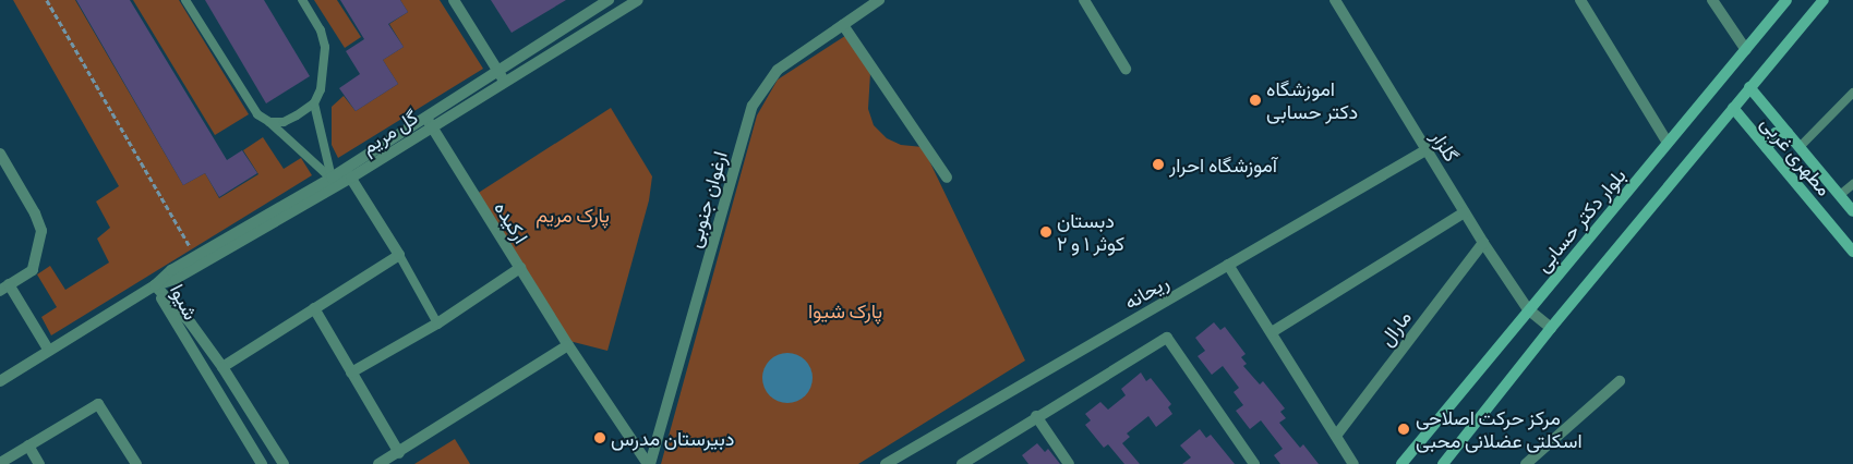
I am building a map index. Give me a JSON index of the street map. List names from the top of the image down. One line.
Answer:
{"streets":{"main road":["مطهری غربی","بلوار دکتر حسابی"],"street":["گل مریم","گلزار","ارغوان جنوبی","ارکیده","ریحانه","شیوا","مارال"]},"crossings":[["گل مریم","ارکیده"],["گل مریم","شیوا"],["گلزار","بلوار دکتر حسابی"],["گلزار","ریحانه"],["گلزار","مارال"],["ارغوان جنوبی","ارکیده"]],"parks":["پارک مریم","پارک شیوا"],"places":["اموزشگاه دکتر حسابی","آموزشگاه احرار","دبستان کوثر ۱ و ۲","مرکز حرکت اصلاحی اسکلتی عضلانی محبی","دبیرستان مدرس"]}
